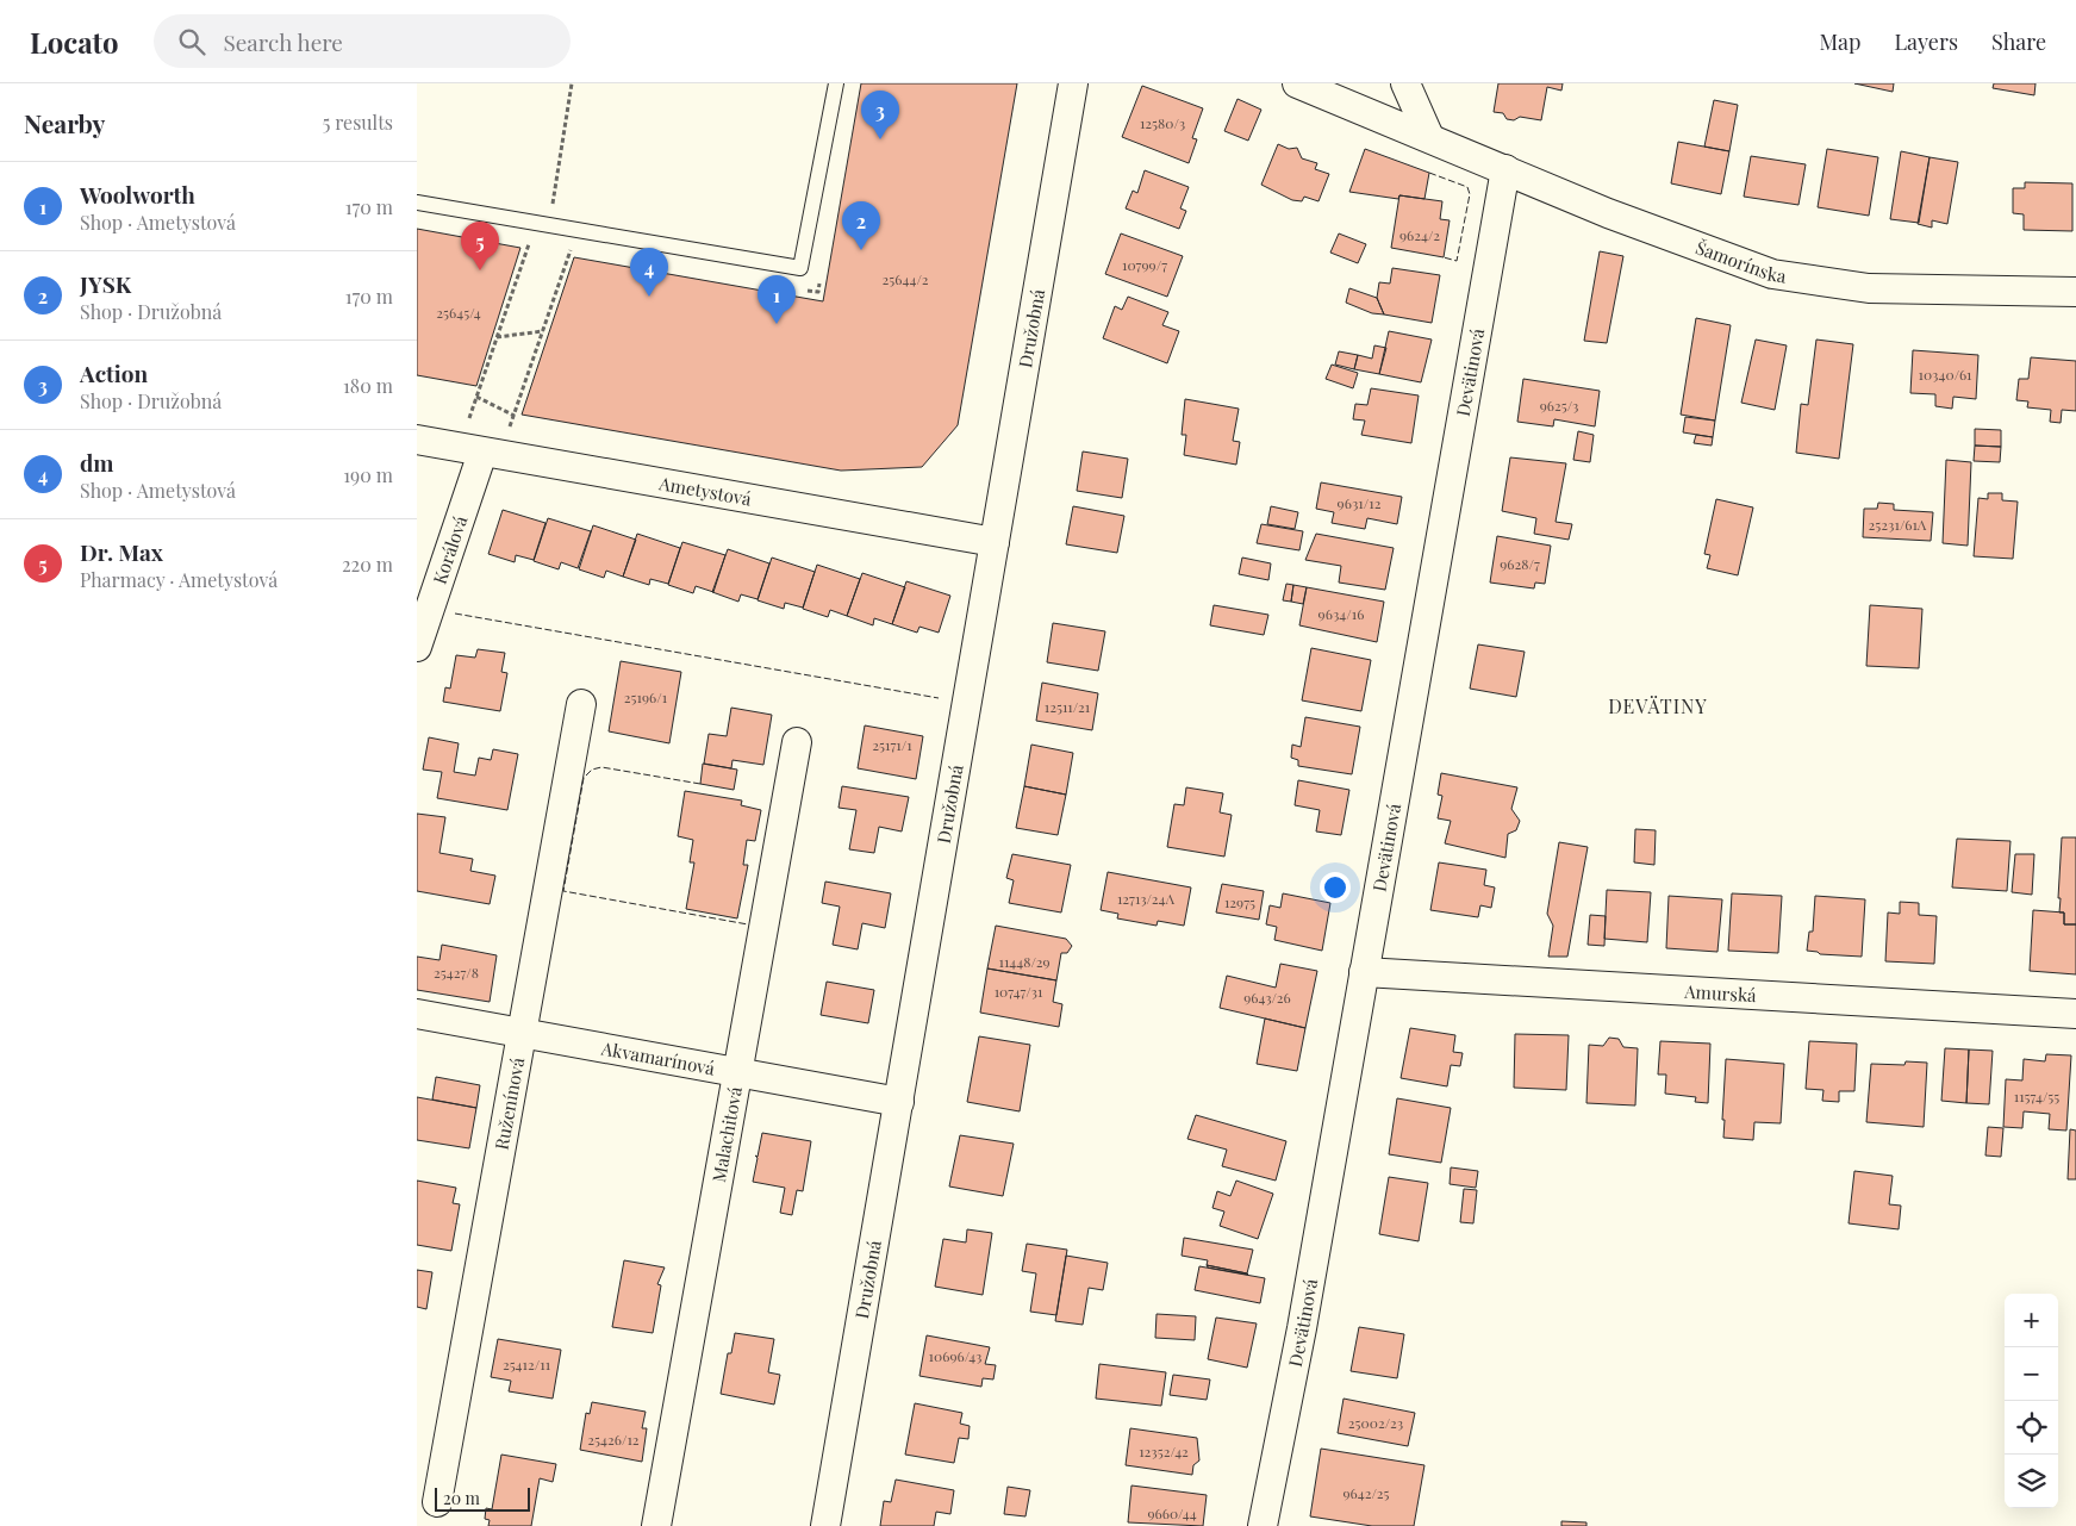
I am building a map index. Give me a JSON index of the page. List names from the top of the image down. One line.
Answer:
{"streets":{"street":["Šamorínska","Družobná","Devätinová","Ametystová","Korálová","Amurská","Akvamarínová","Ruženínová","Malachitová"]},"crossings":[["Šamorínska","Devätinová"],["Družobná","Ametystová"],["Družobná","Akvamarínová"],["Devätinová","Amurská"],["Ametystová","Korálová"],["Akvamarínová","Ruženínová"],["Akvamarínová","Malachitová"]],"districts":["DEVÄTINY"],"house_numbers":["12580/3","9624/2","10799/7","25644/2","25645/4","10340/61","9625/3","9631/12","25231/61A","9628/7","9634/16","25196/1","12511/21","25171/1","12713/24A","12975","11448/29","25427/8","10747/31","9643/26","11574/55","10696/43","25412/11","25002/23","25426/12","12352/42","9642/25","9660/44"],"scale_bar":"20 m","page":{"header":"Locato","search":"Search here","nav":["Map","Layers","Share"],"heading":["Nearby","5 results"],"pins":["3","2","5","4","1"],"list":[{"mark":"1","name":"Woolworth","note":"Shop · Ametystová","value":"170 m"},{"mark":"2","name":"JYSK","note":"Shop · Družobná","value":"170 m"},{"mark":"3","name":"Action","note":"Shop · Družobná","value":"180 m"},{"mark":"4","name":"dm","note":"Shop · Ametystová","value":"190 m"},{"mark":"5","name":"Dr. Max","note":"Pharmacy · Ametystová","value":"220 m"}],"map_buttons":["+","−"],"scale":"20 m"}}
